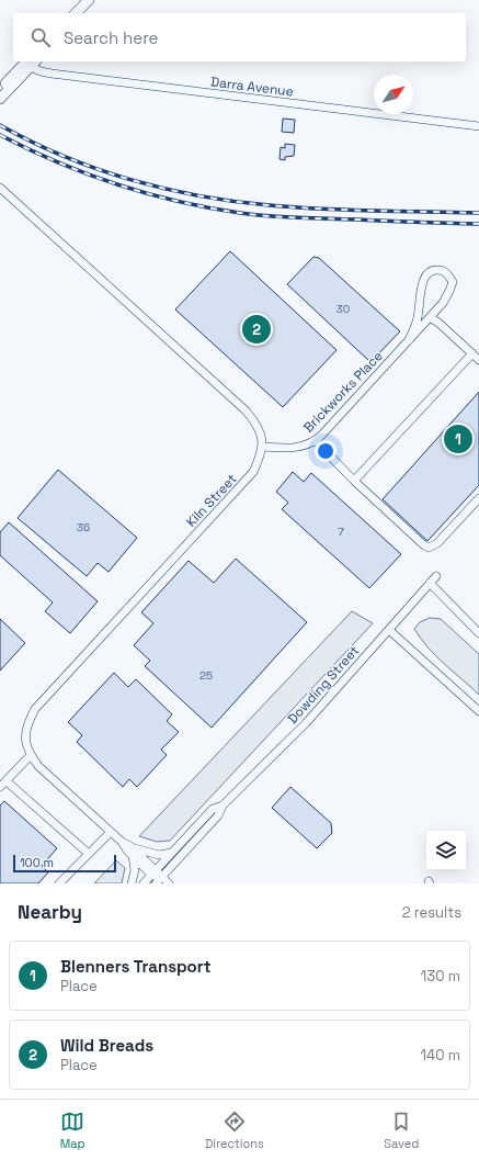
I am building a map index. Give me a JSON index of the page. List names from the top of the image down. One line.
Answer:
{"streets":{"street":["Darra Avenue","Brickworks Place","Kiln Street","Dowding Street"]},"crossings":[["Brickworks Place","Kiln Street"],["Kiln Street","Dowding Street"]],"house_numbers":["30","36","7","25"],"scale_bar":"100 m","north":"top right","page":{"search":"Search here","pins":["2","1"],"scale":"100 m","heading":["Nearby","2 results"],"list":[{"mark":"1","name":"Blenners Transport","note":"Place","value":"130 m"},{"mark":"2","name":"Wild Breads","note":"Place","value":"140 m"}],"nav":["Map","Directions","Saved"]}}
